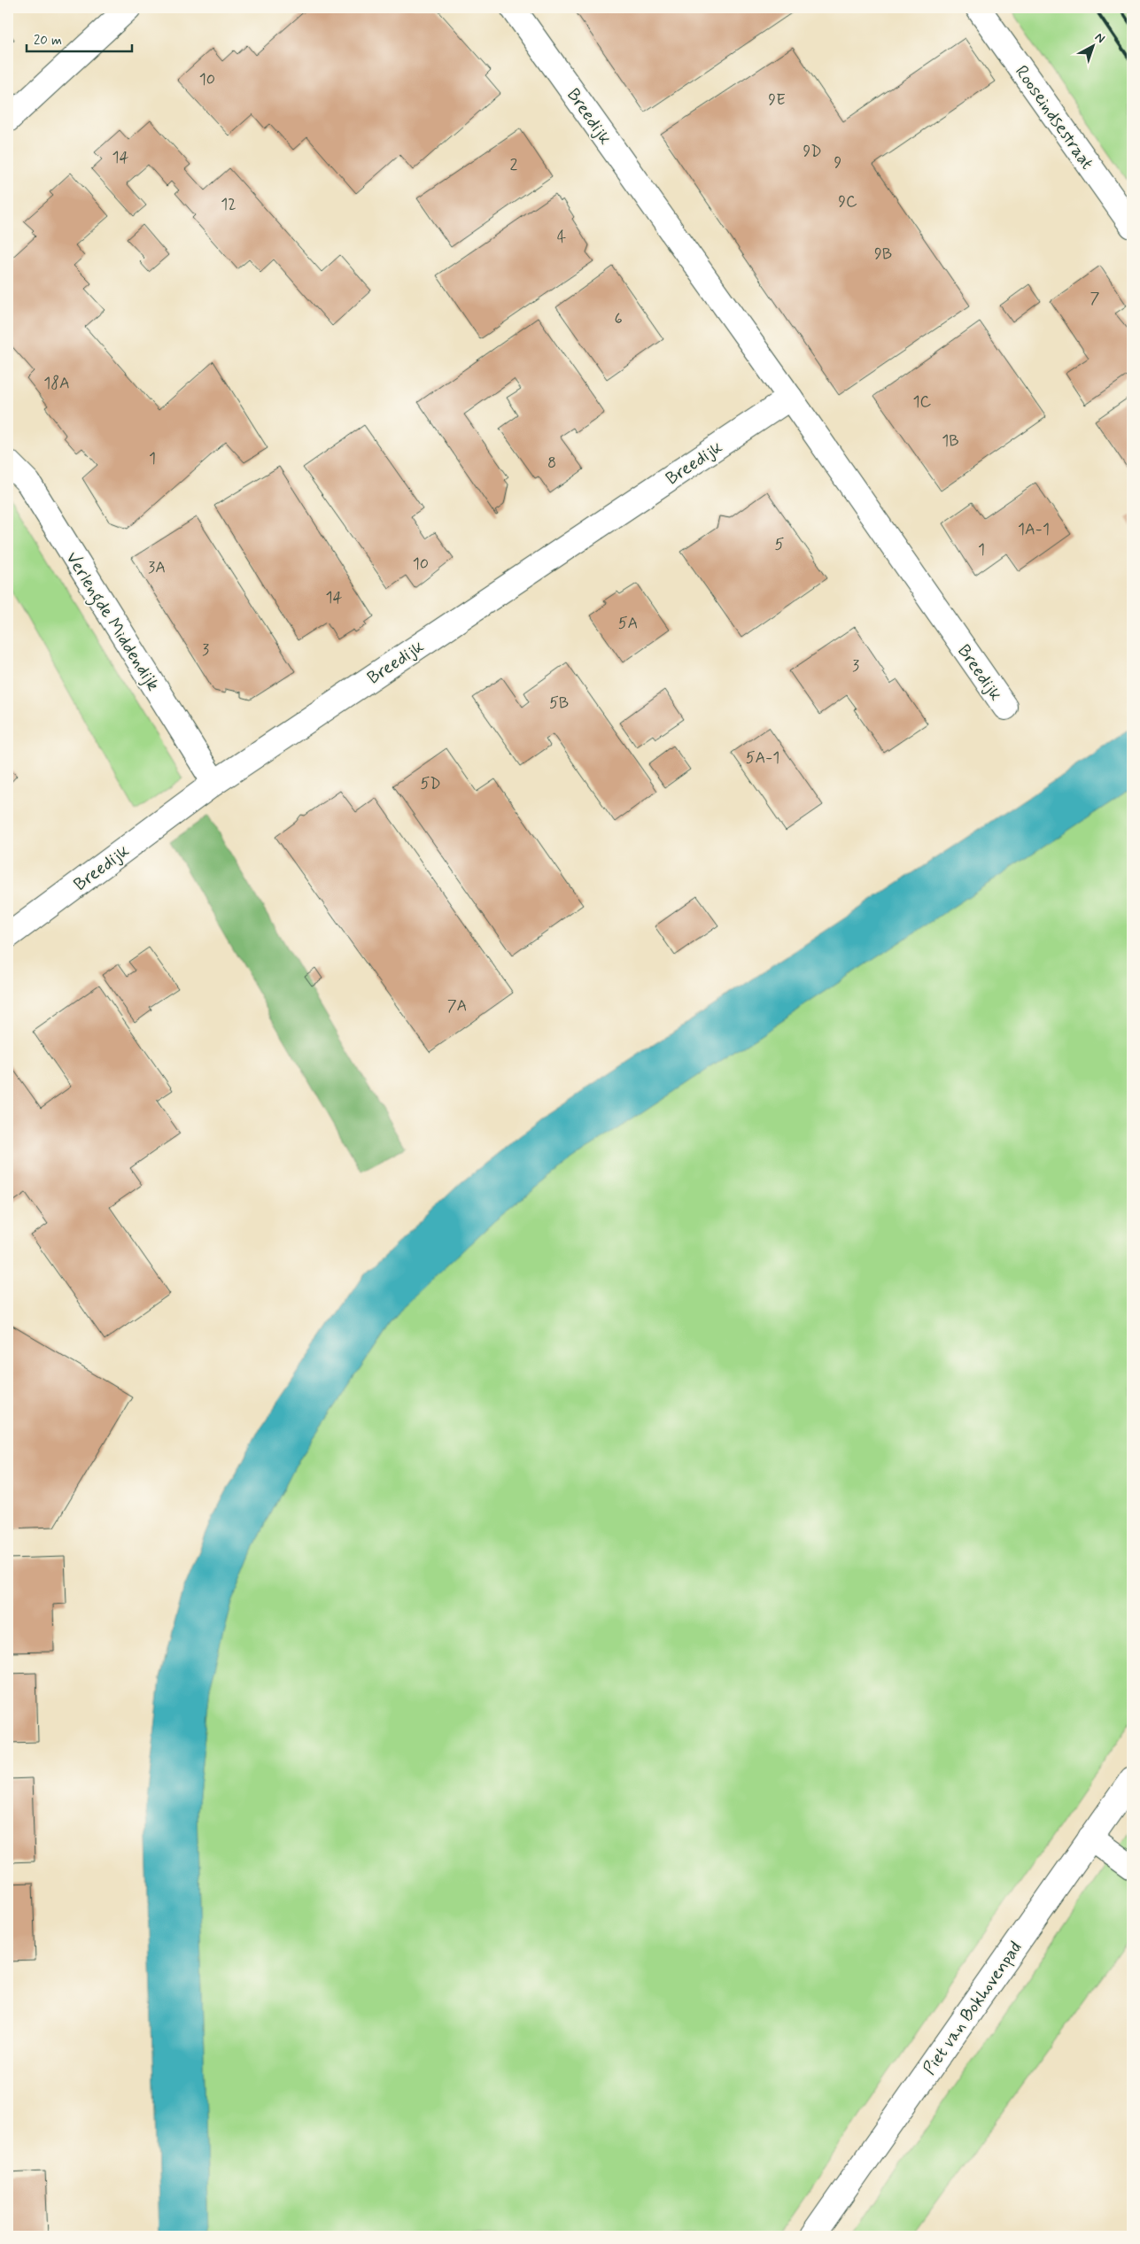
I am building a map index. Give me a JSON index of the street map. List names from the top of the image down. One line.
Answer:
{"streets":{"street":["Breedijk","Rooseindsestraat","Verlengde Middendijk","Piet van Bokhovenpad"]},"crossings":[["Breedijk","Verlengde Middendijk"]],"house_numbers":["10","9E","9D","14","9","2","9C","12","4","9B","7","6","18A","1C","1B","1","8","1A-1","5","1","10","3A","14","5A","3","3","5B","5A-1","5D","7A"],"scale_bar":"20 m","north":"top right"}
